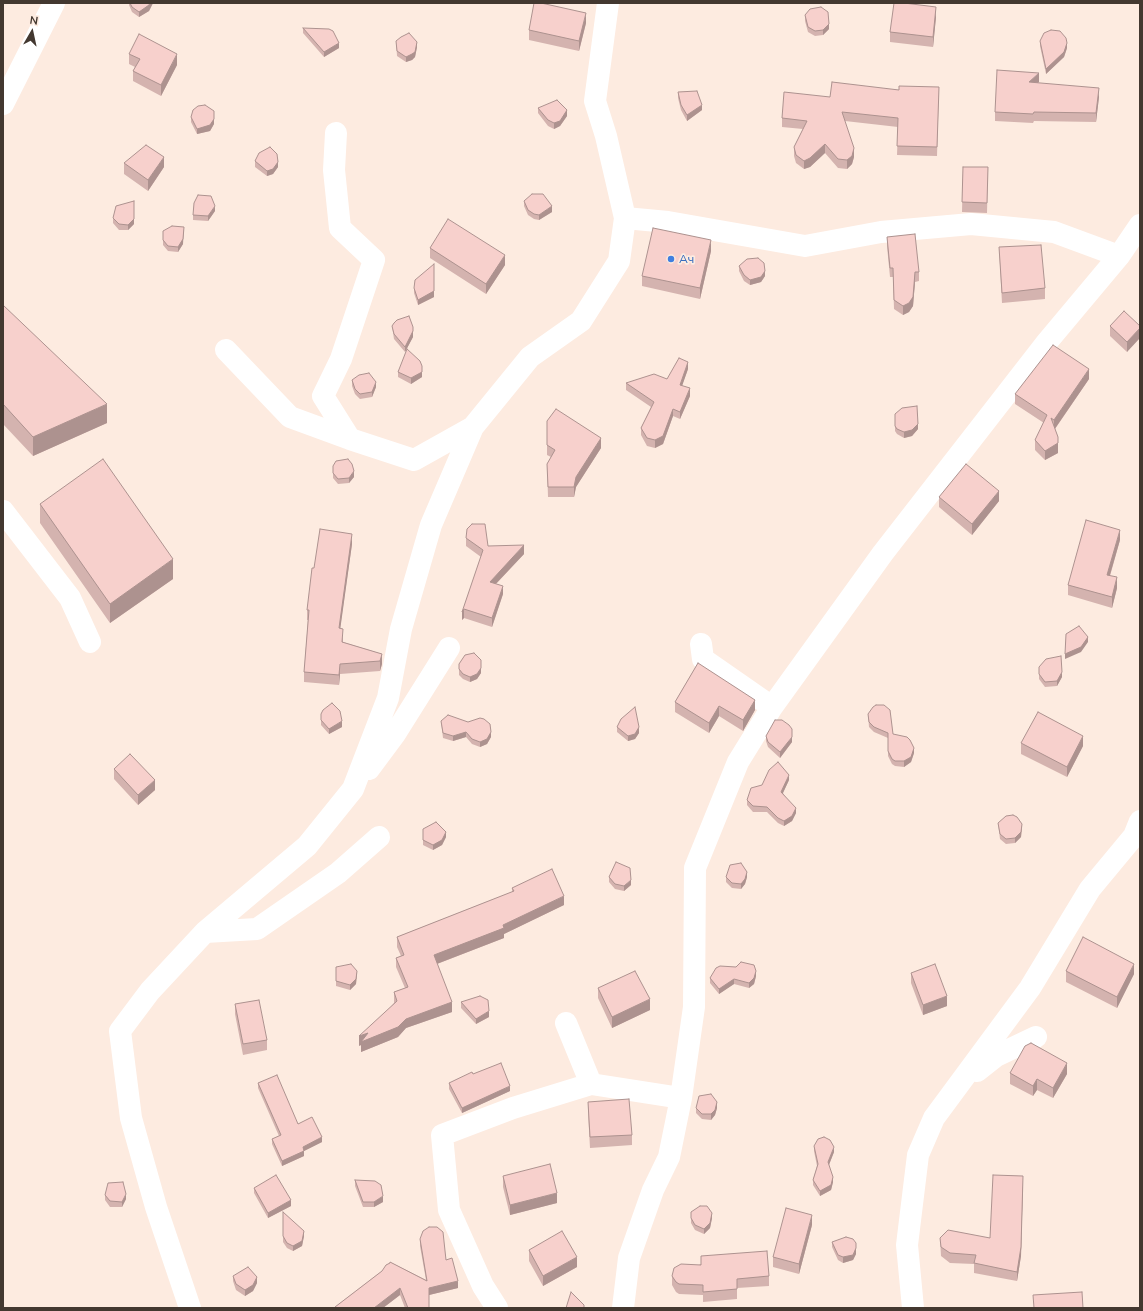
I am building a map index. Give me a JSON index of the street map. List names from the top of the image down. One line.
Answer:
{"places":["Ач"],"north":"top"}
